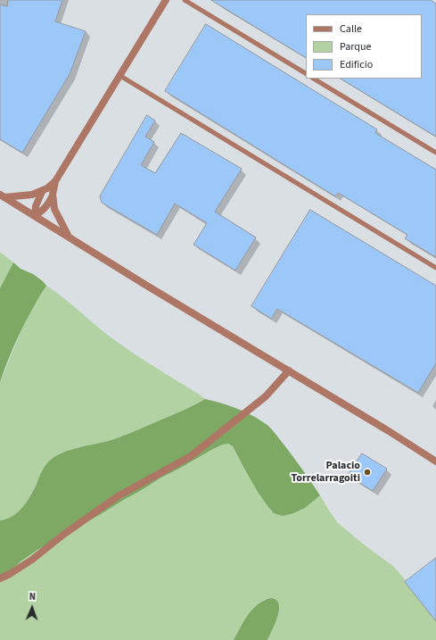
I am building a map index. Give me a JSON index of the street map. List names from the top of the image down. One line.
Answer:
{"places":["Palacio Torrelarragoiti"],"legend":["Calle","Parque","Edificio"],"north":"top"}
